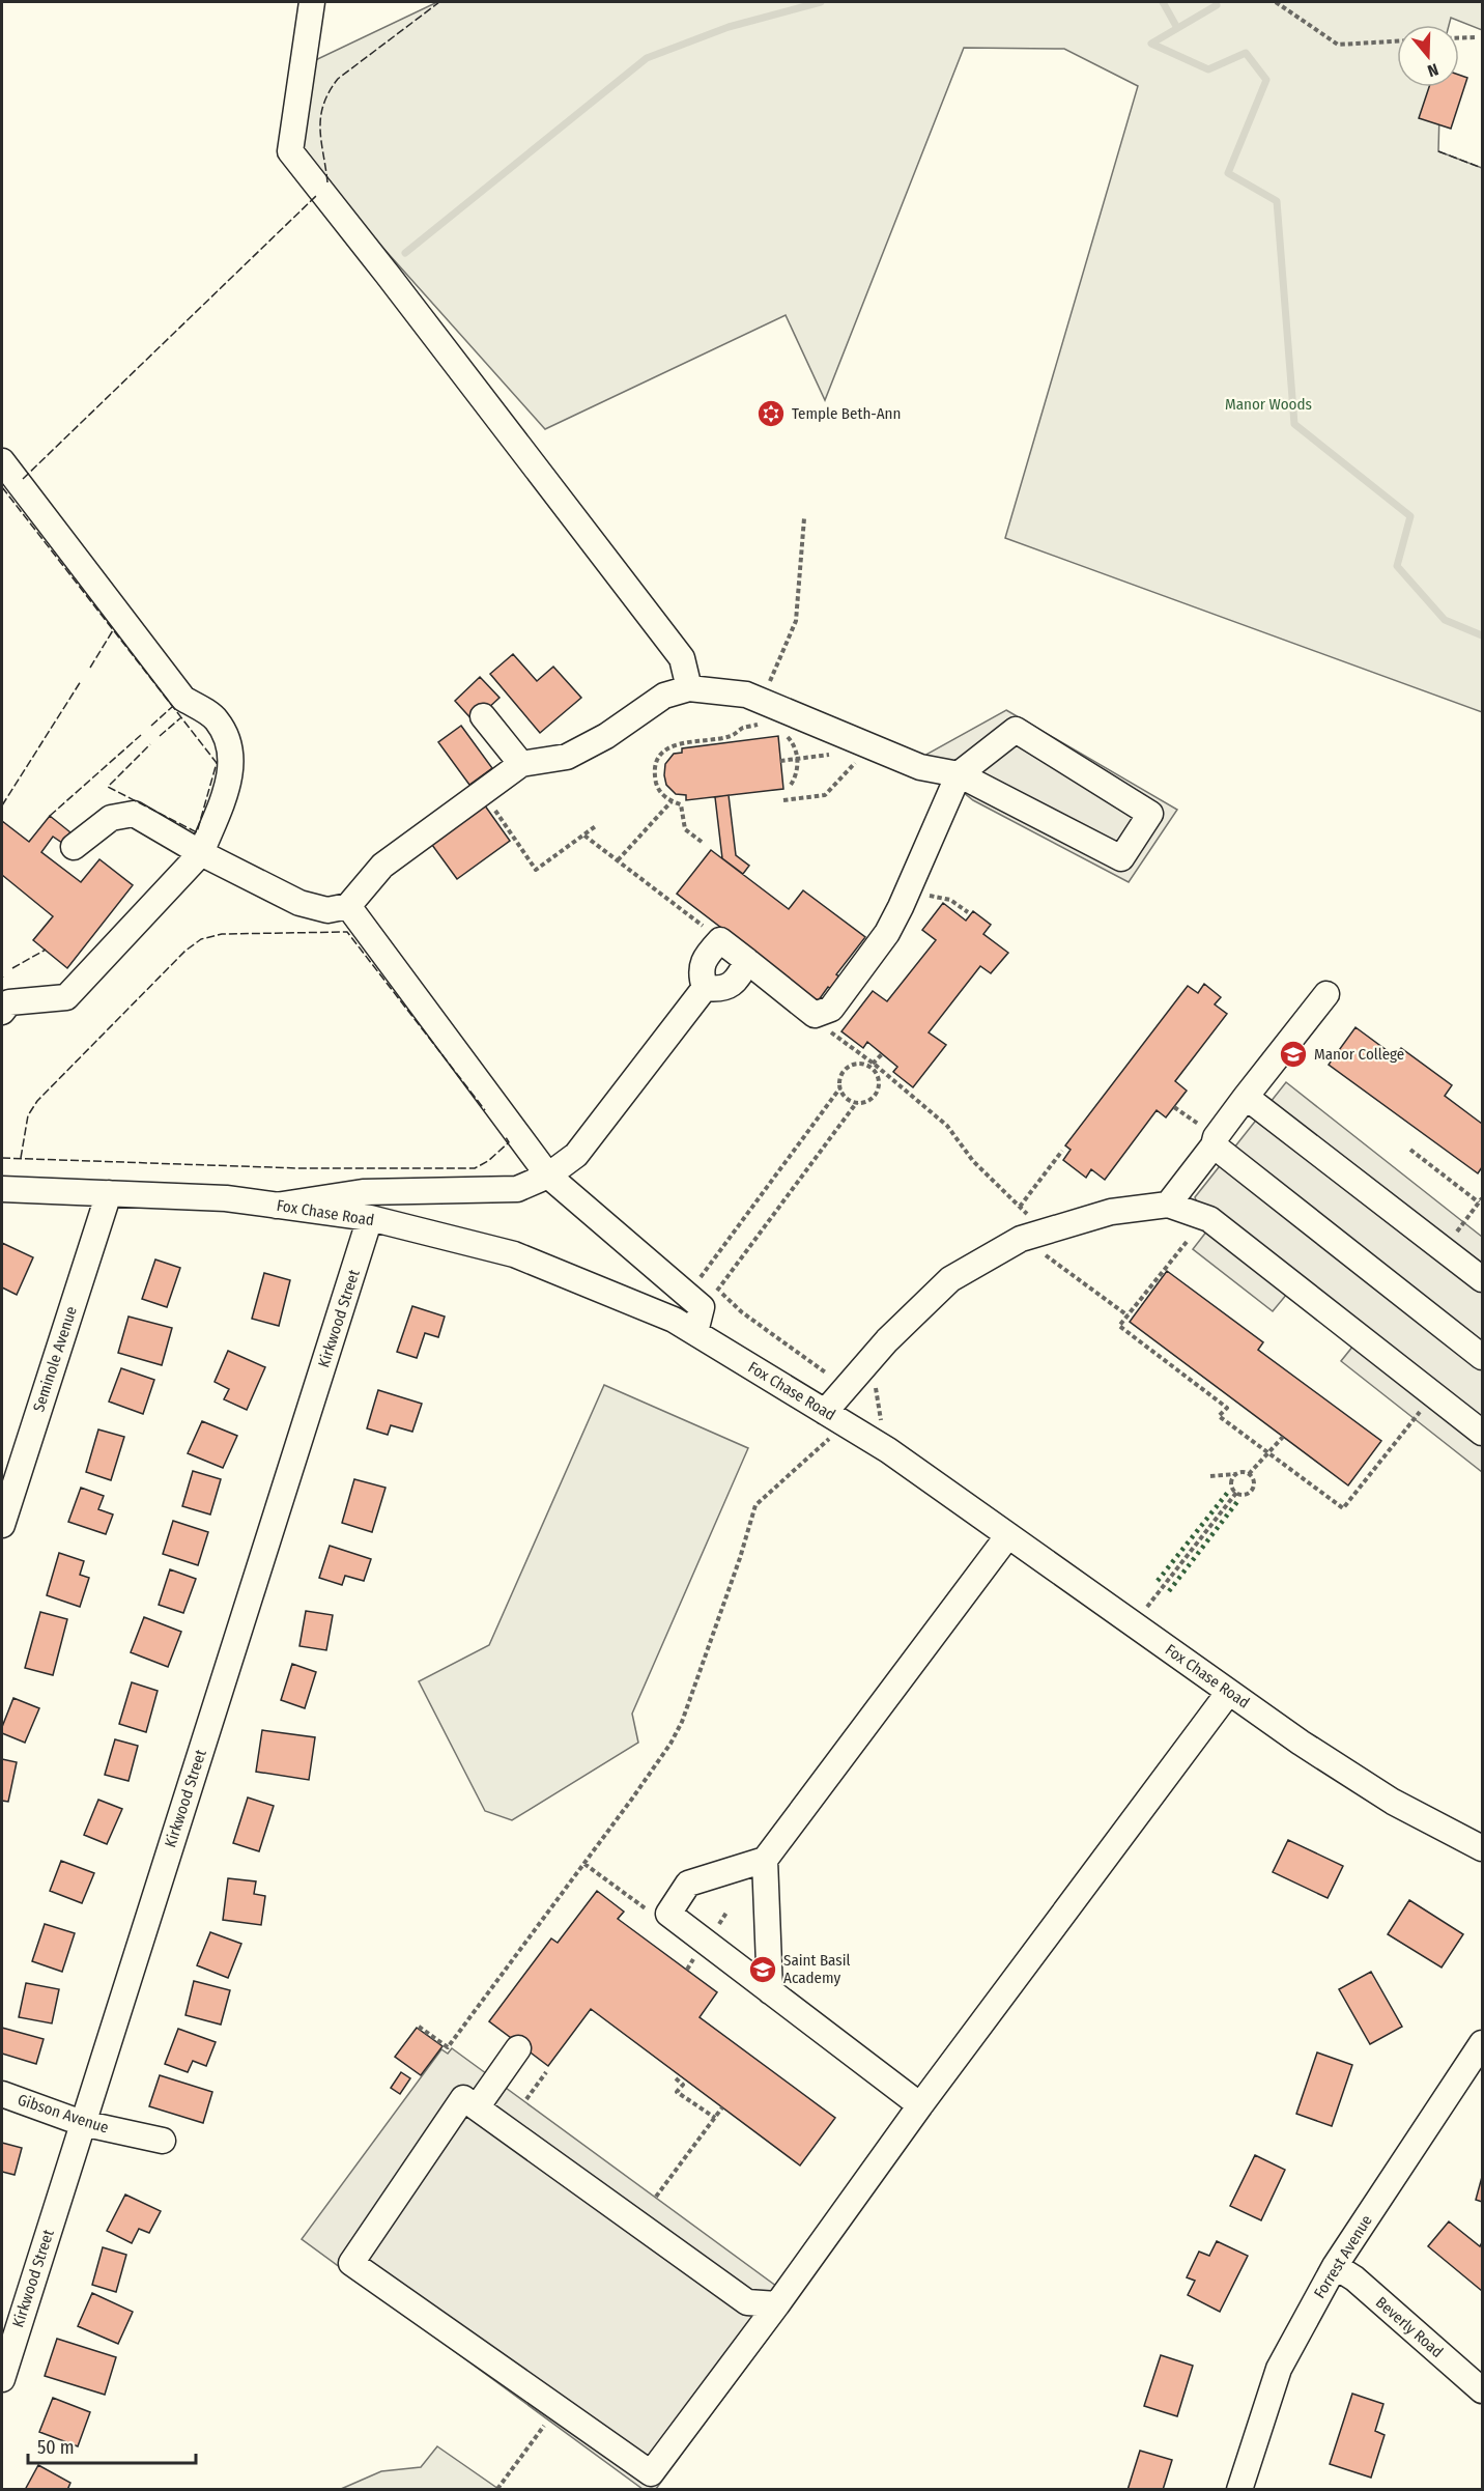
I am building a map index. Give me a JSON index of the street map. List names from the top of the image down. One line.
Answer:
{"streets":{"street":["Fox Chase Road","Kirkwood Street","Seminole Avenue","Gibson Avenue","Forrest Avenue","Beverly Road"]},"crossings":[["Fox Chase Road","Kirkwood Street"],["Fox Chase Road","Seminole Avenue"],["Kirkwood Street","Gibson Avenue"],["Forrest Avenue","Beverly Road"]],"parks":["Manor Woods"],"places":{"synagogue":["Temple Beth-Ann"],"school or university":["Manor College","Saint Basil Academy"]},"scale_bar":"50 m","north":"bottom"}
